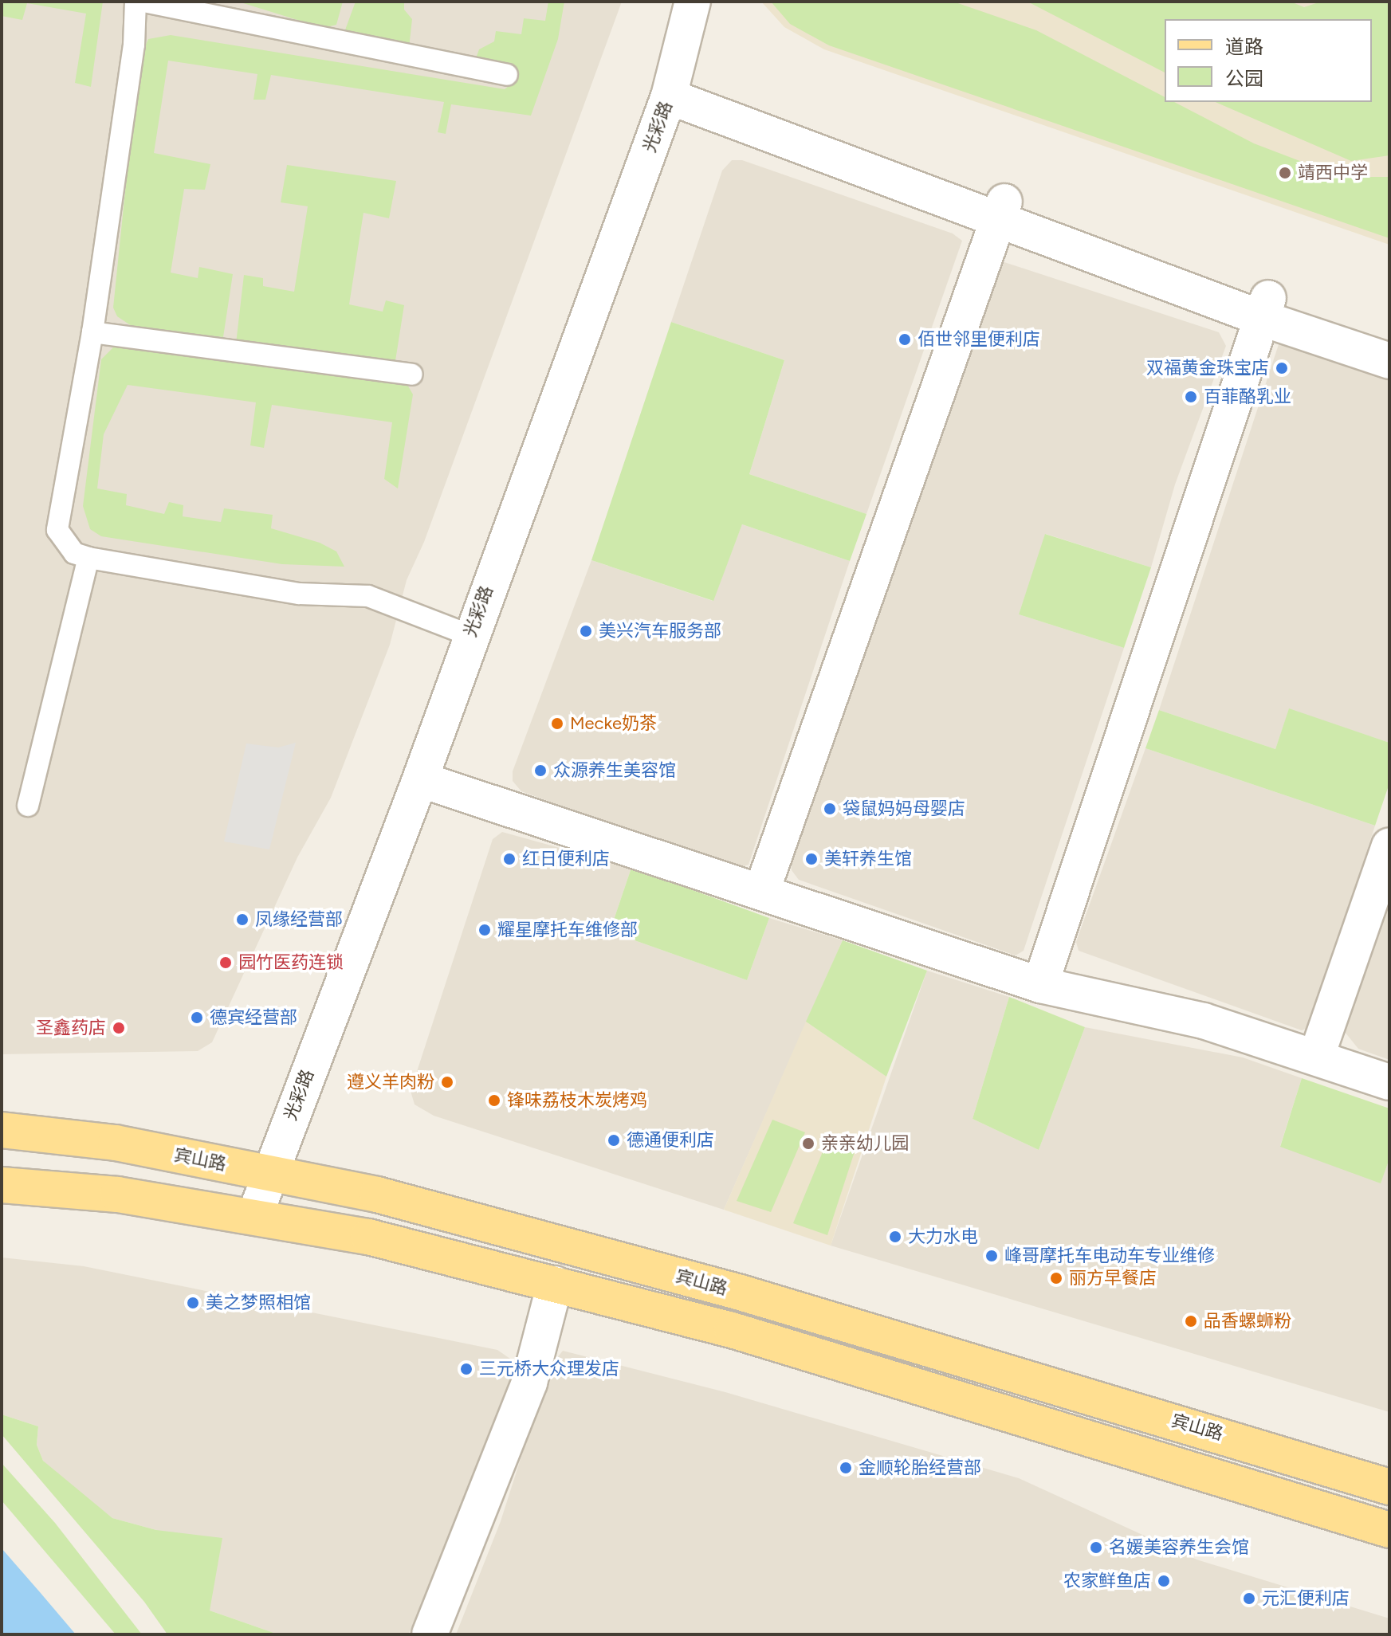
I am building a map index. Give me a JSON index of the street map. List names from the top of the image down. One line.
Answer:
{"streets":{"main road":["宾山路"],"street":["光彩路"]},"crossings":[["光彩路","宾山路"]],"places":["靖西中学","佰世邻里便利店","双福黄金珠宝店","百菲酪乳业","美兴汽车服务部","Mecke奶茶","众源养生美容馆","袋鼠妈妈母婴店","红日便利店","美轩养生馆","凤缘经营部","耀星摩托车维修部","园竹医药连锁","德宾经营部","圣鑫药店","遵义羊肉粉","锋味荔枝木炭烤鸡","德通便利店","亲亲幼儿园","大力水电","峰哥摩托车电动车专业维修","丽方早餐店","美之梦照相馆","品香螺蛳粉","三元桥大众理发店","金顺轮胎经营部","名媛美容养生会馆","农家鲜鱼店","元汇便利店"],"legend":["道路","公园"]}
